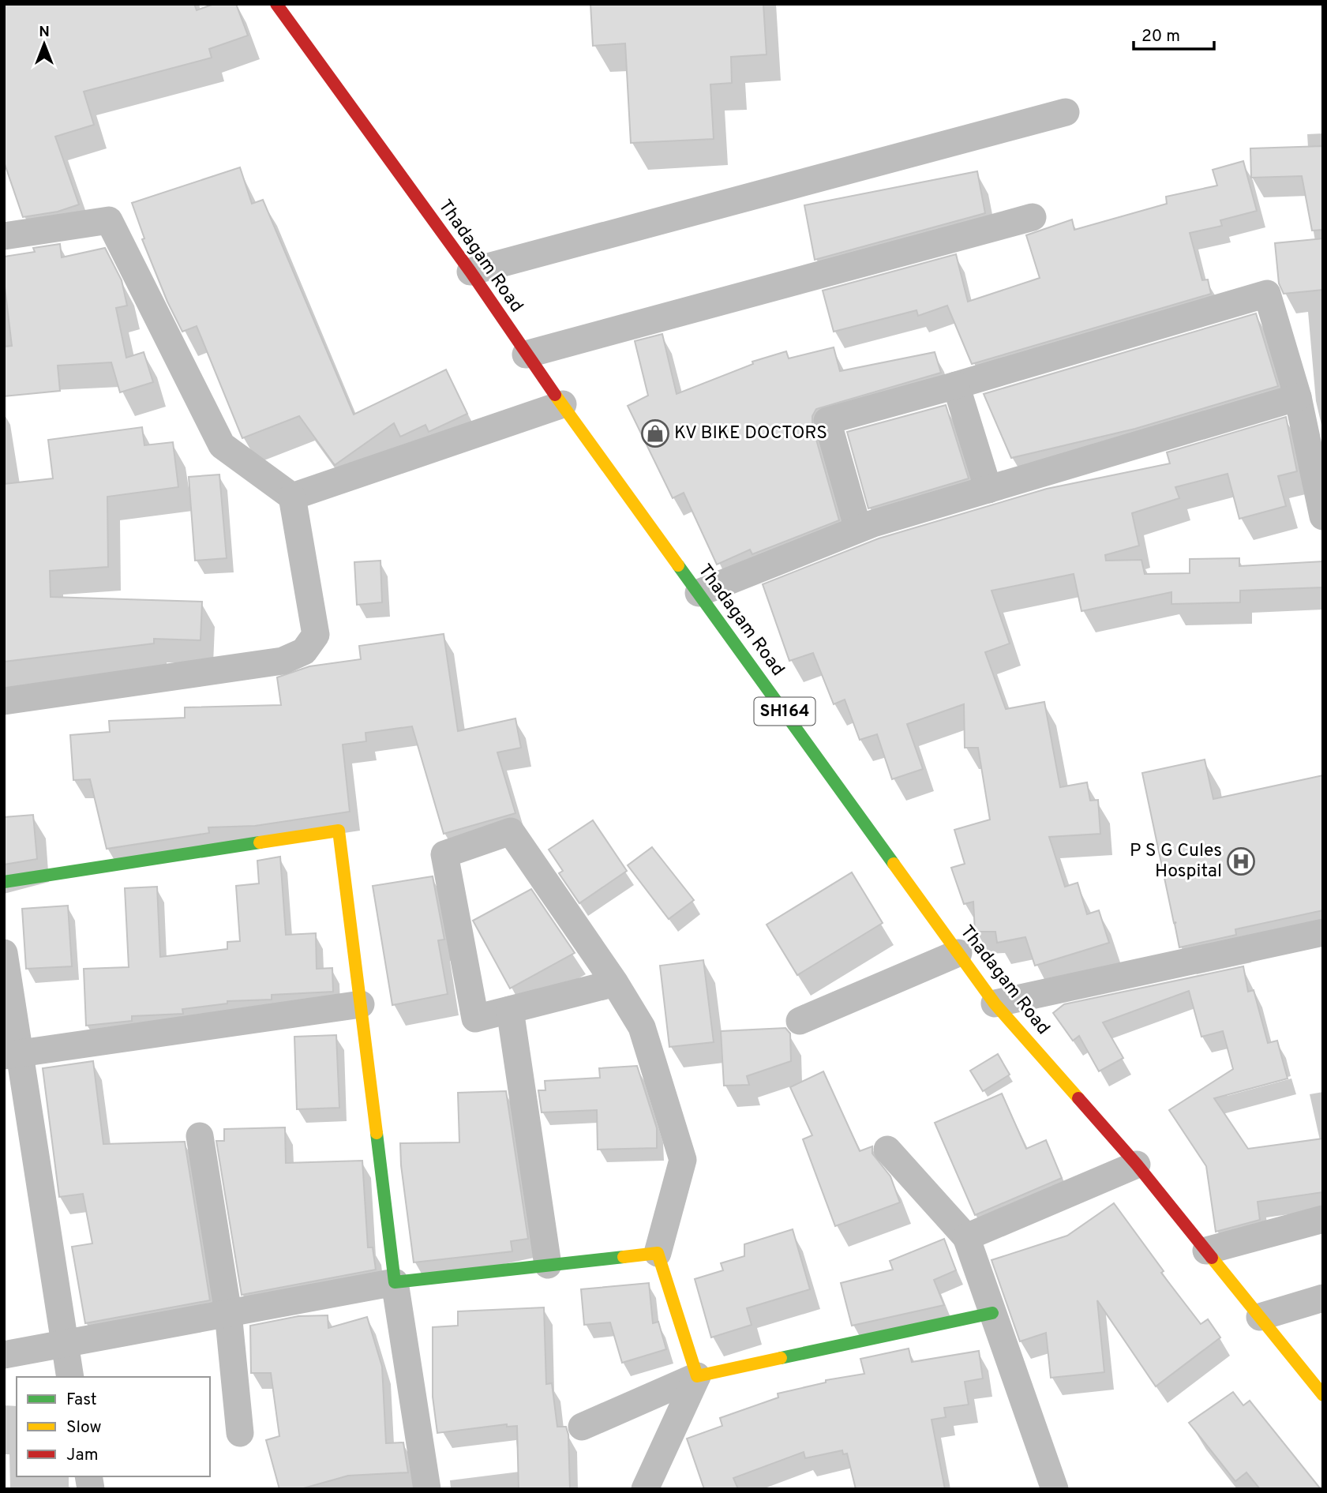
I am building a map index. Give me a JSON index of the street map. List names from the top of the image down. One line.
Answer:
{"streets":{"main road":["Thadagam Road","SH164"]},"places":{"shop":["KV BIKE DOCTORS"],"hospital":["P S G Cules Hospital"]},"legend":["Fast","Slow","Jam"],"scale_bar":"20 m","north":"top"}
